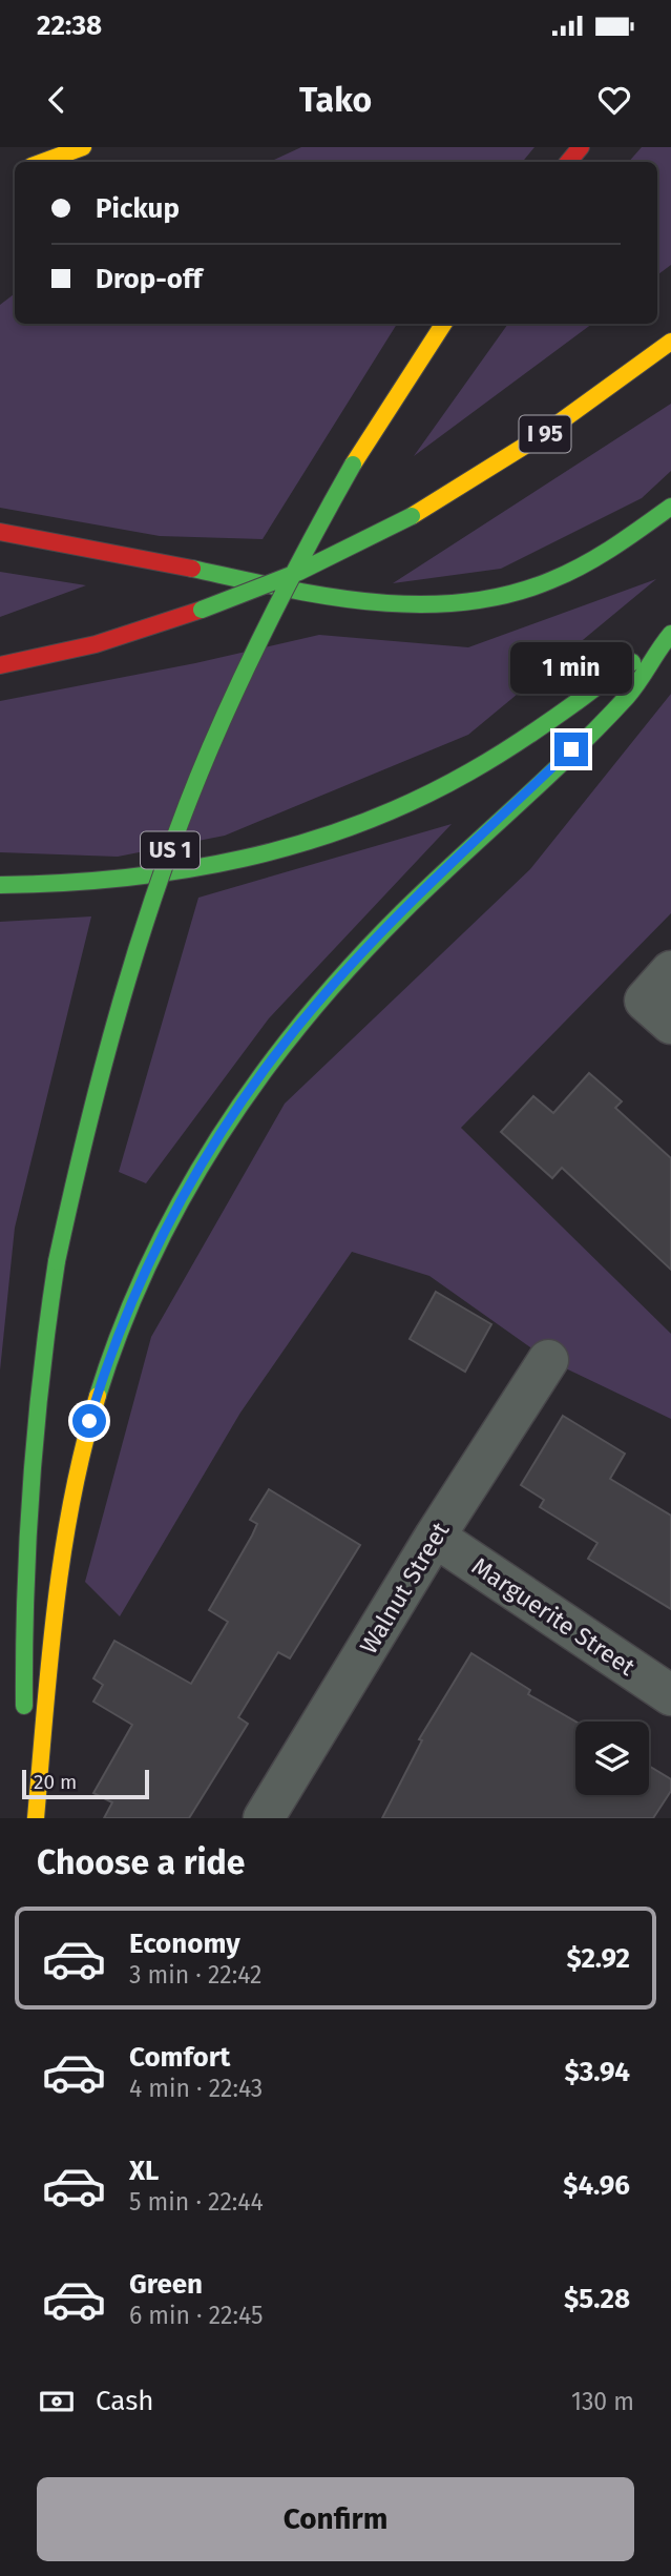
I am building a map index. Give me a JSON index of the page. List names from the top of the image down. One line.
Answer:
{"streets":{"highway":["I 95","US 1"],"street":["Walnut Street","Marguerite Street"]},"crossings":[["Walnut Street","Marguerite Street"]],"scale_bar":"20 m","page":{"status":"22:38","header":"Tako","banner":["Pickup","Drop-off"],"bubble":"1 min","scale":"20 m","heading":"Choose a ride","list":[{"name":"Economy","note":"3 min · 22:42","value":"$2.92"},{"name":"Comfort","note":"4 min · 22:43","value":"$3.94"},{"name":"XL","note":"5 min · 22:44","value":"$4.96"},{"name":"Green","note":"6 min · 22:45","value":"$5.28"}],"pay":["Cash","130 m"],"buttons":"Confirm"}}
